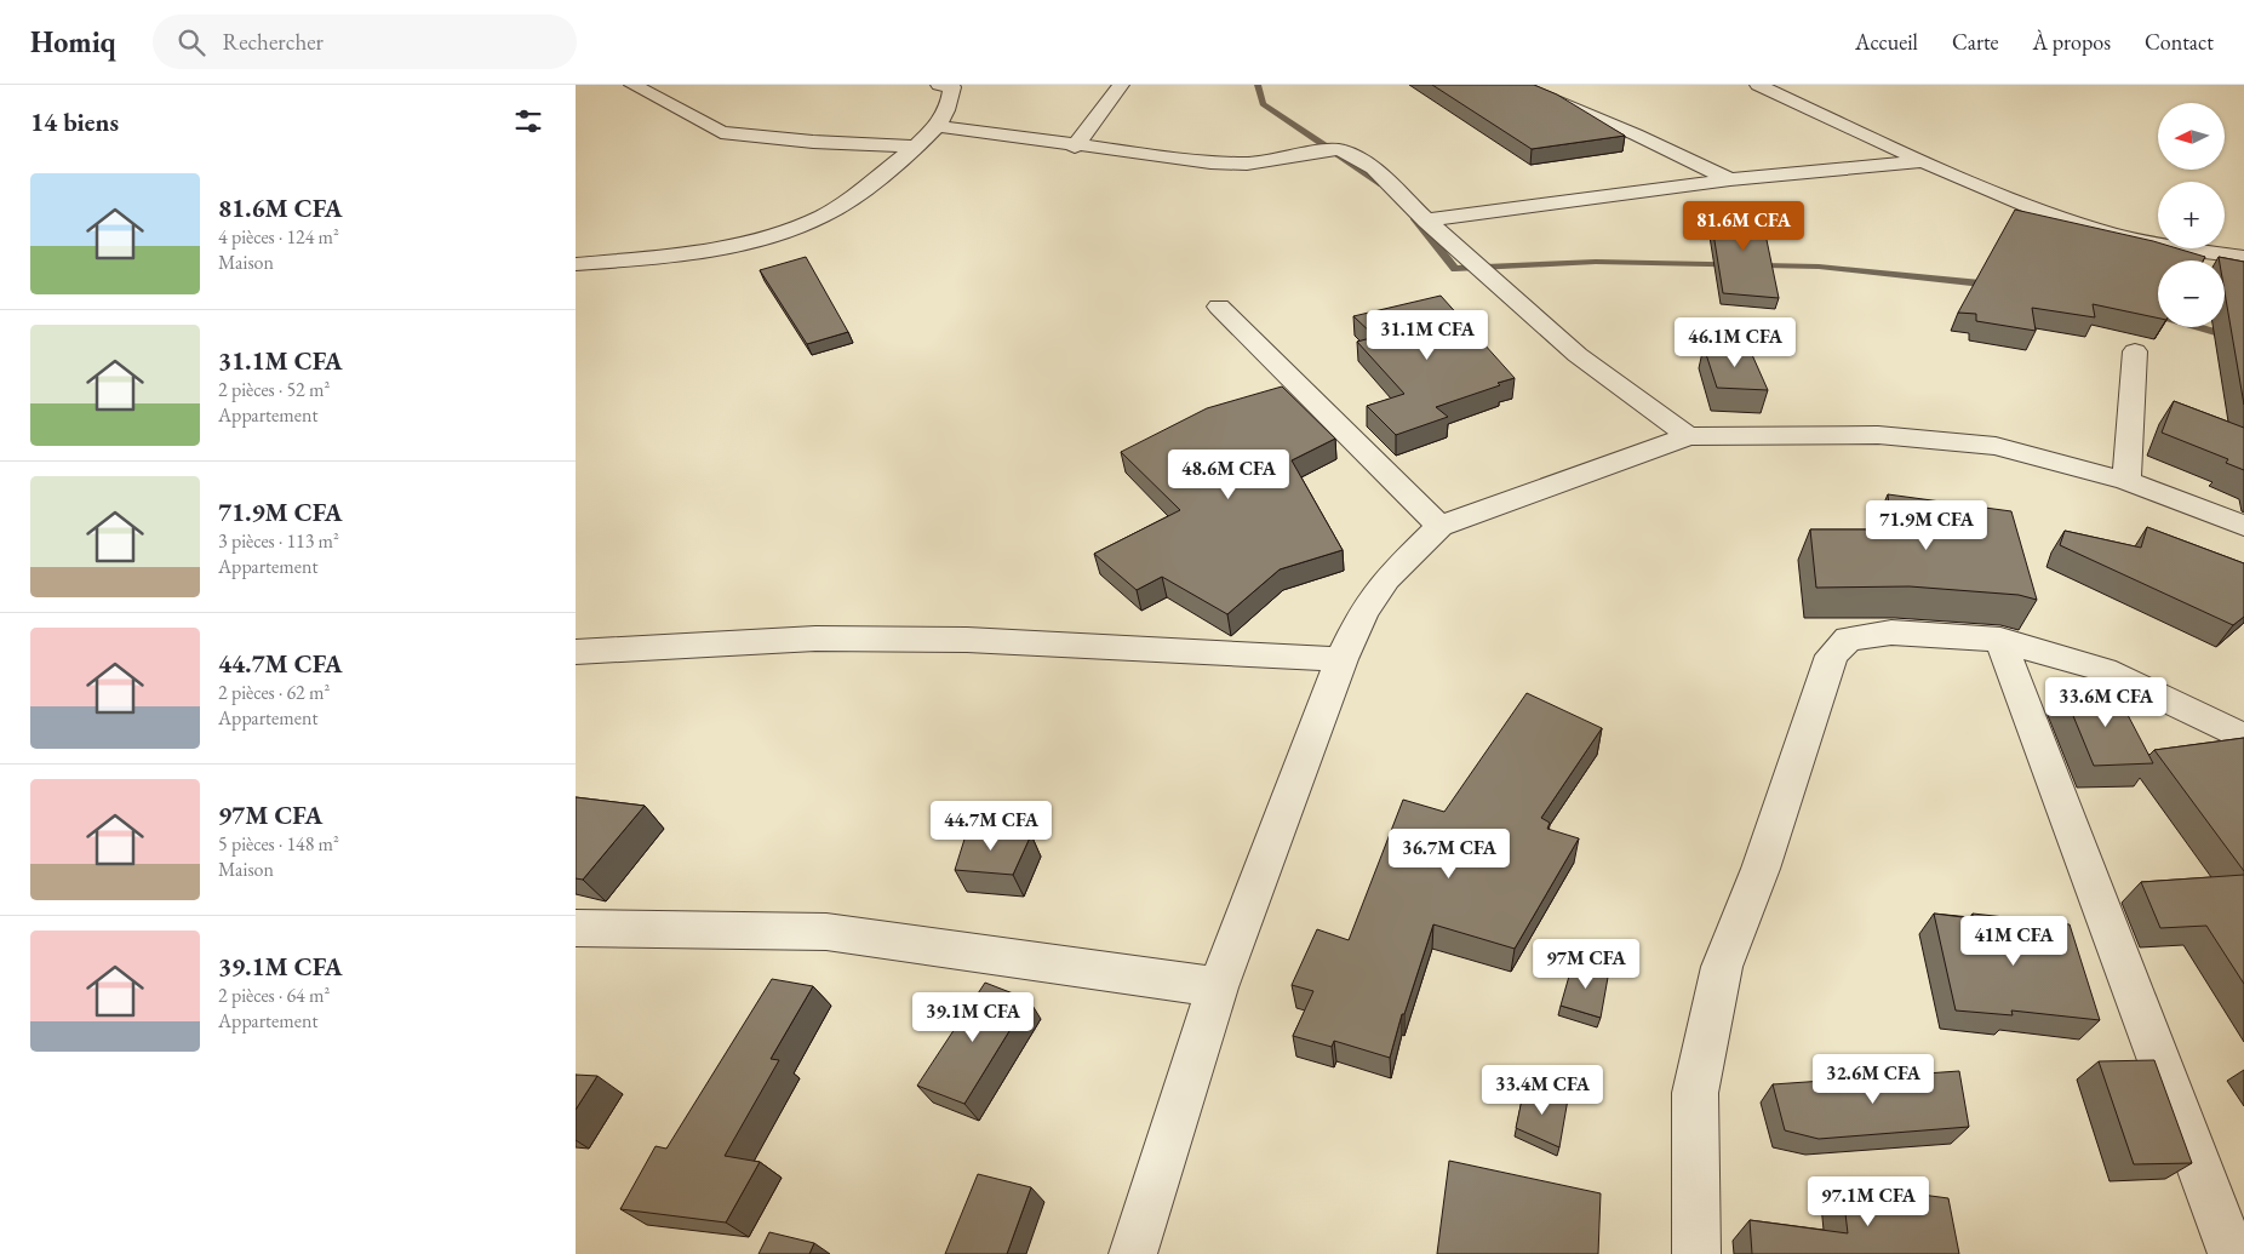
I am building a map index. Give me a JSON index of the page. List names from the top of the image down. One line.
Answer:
{"north":"left","page":{"header":"Homiq","search":"Rechercher","nav":["Accueil","Carte","À propos","Contact"],"heading":"14 biens","map_buttons":["+","−"],"list":[{"name":"81.6M CFA","note":"4 pièces · 124 m² · Maison"},{"name":"31.1M CFA","note":"2 pièces · 52 m² · Appartement"},{"name":"71.9M CFA","note":"3 pièces · 113 m² · Appartement"},{"name":"44.7M CFA","note":"2 pièces · 62 m² · Appartement"},{"name":"97M CFA","note":"5 pièces · 148 m² · Maison"},{"name":"39.1M CFA","note":"2 pièces · 64 m² · Appartement"}],"price":["81.6M CFA","31.1M CFA","46.1M CFA","48.6M CFA","71.9M CFA","33.6M CFA","44.7M CFA","36.7M CFA","41M CFA","97M CFA","39.1M CFA","32.6M CFA","33.4M CFA","97.1M CFA"]}}
